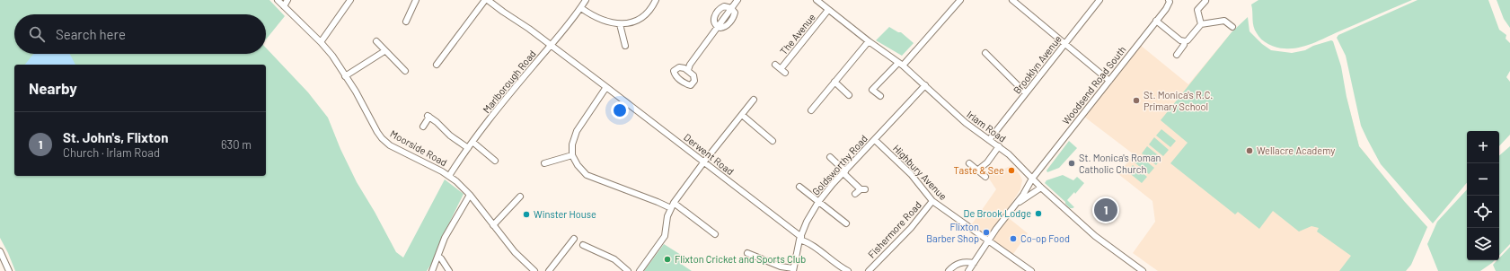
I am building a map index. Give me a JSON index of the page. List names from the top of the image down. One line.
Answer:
{"streets":{"street":["The Avenue","Brooklyn Avenue","Marlborough Road","Woodsend Road South","Irlam Road","Moorside Road","Derwent Road","Goldsworthy Road","Highbury Avenue","Fishermore Road"]},"crossings":[["The Avenue","Irlam Road"],["Brooklyn Avenue","Irlam Road"],["Marlborough Road","Moorside Road"],["Marlborough Road","Derwent Road"],["Woodsend Road South","Irlam Road"],["Irlam Road","Goldsworthy Road"],["Derwent Road","Goldsworthy Road"],["Goldsworthy Road","Highbury Avenue"],["Highbury Avenue","Fishermore Road"]],"places":["St. Monica's R.C. Primary School","Wellacre Academy","St. Monica's Roman Catholic Church","Taste & See","De Brook Lodge","Winster House","Flixton Barber Shop","Co-op Food","Flixton Cricket and Sports Club"],"page":{"search":"Search here","heading":"Nearby","list":[{"mark":"1","name":"St. John's, Flixton","note":"Church · Irlam Road","value":"630 m"}],"map_buttons":["+","−"],"pins":"1"}}
